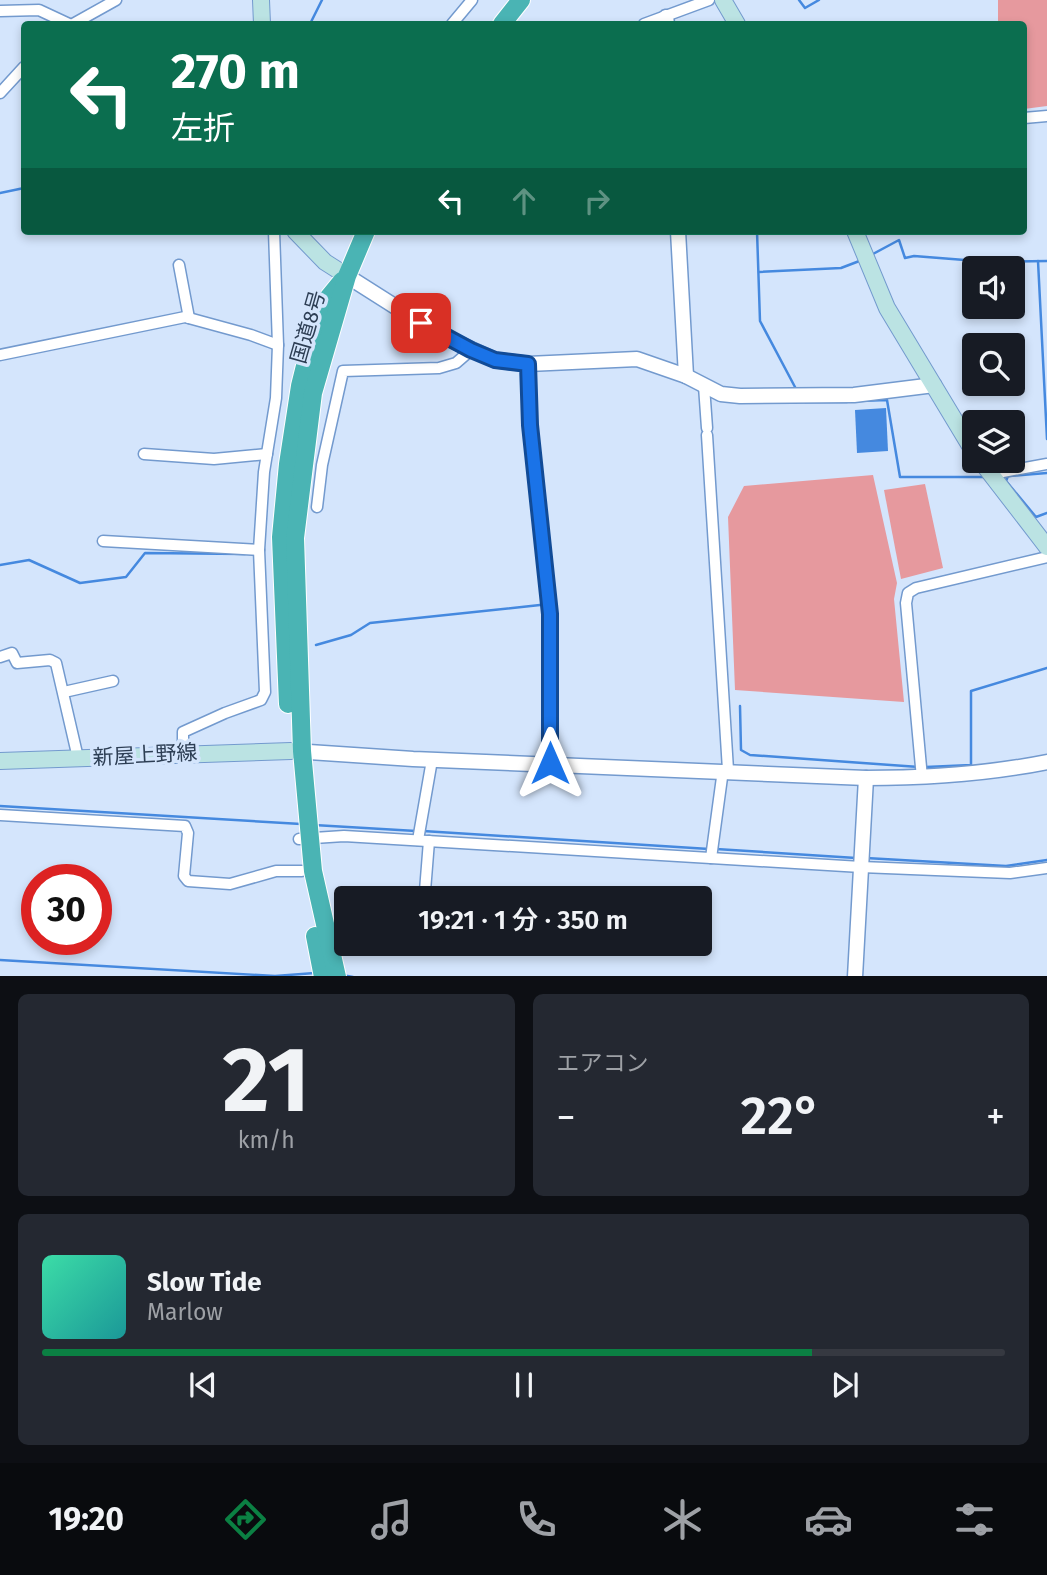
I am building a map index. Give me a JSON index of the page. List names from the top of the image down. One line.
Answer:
{"streets":{"highway":["国道8号"],"main road":["新屋上野線"]},"crossings":[["国道8号","新屋上野線"]],"page":{"turn":["270 m","左折"],"limit":"30","trip":"19:21 · 1 分 · 350 m","tile":[["21","km/h"],"エアコン"],"heat":["−","22°","+"],"song":["Slow Tide","Marlow"],"tabs":"19:20"}}
